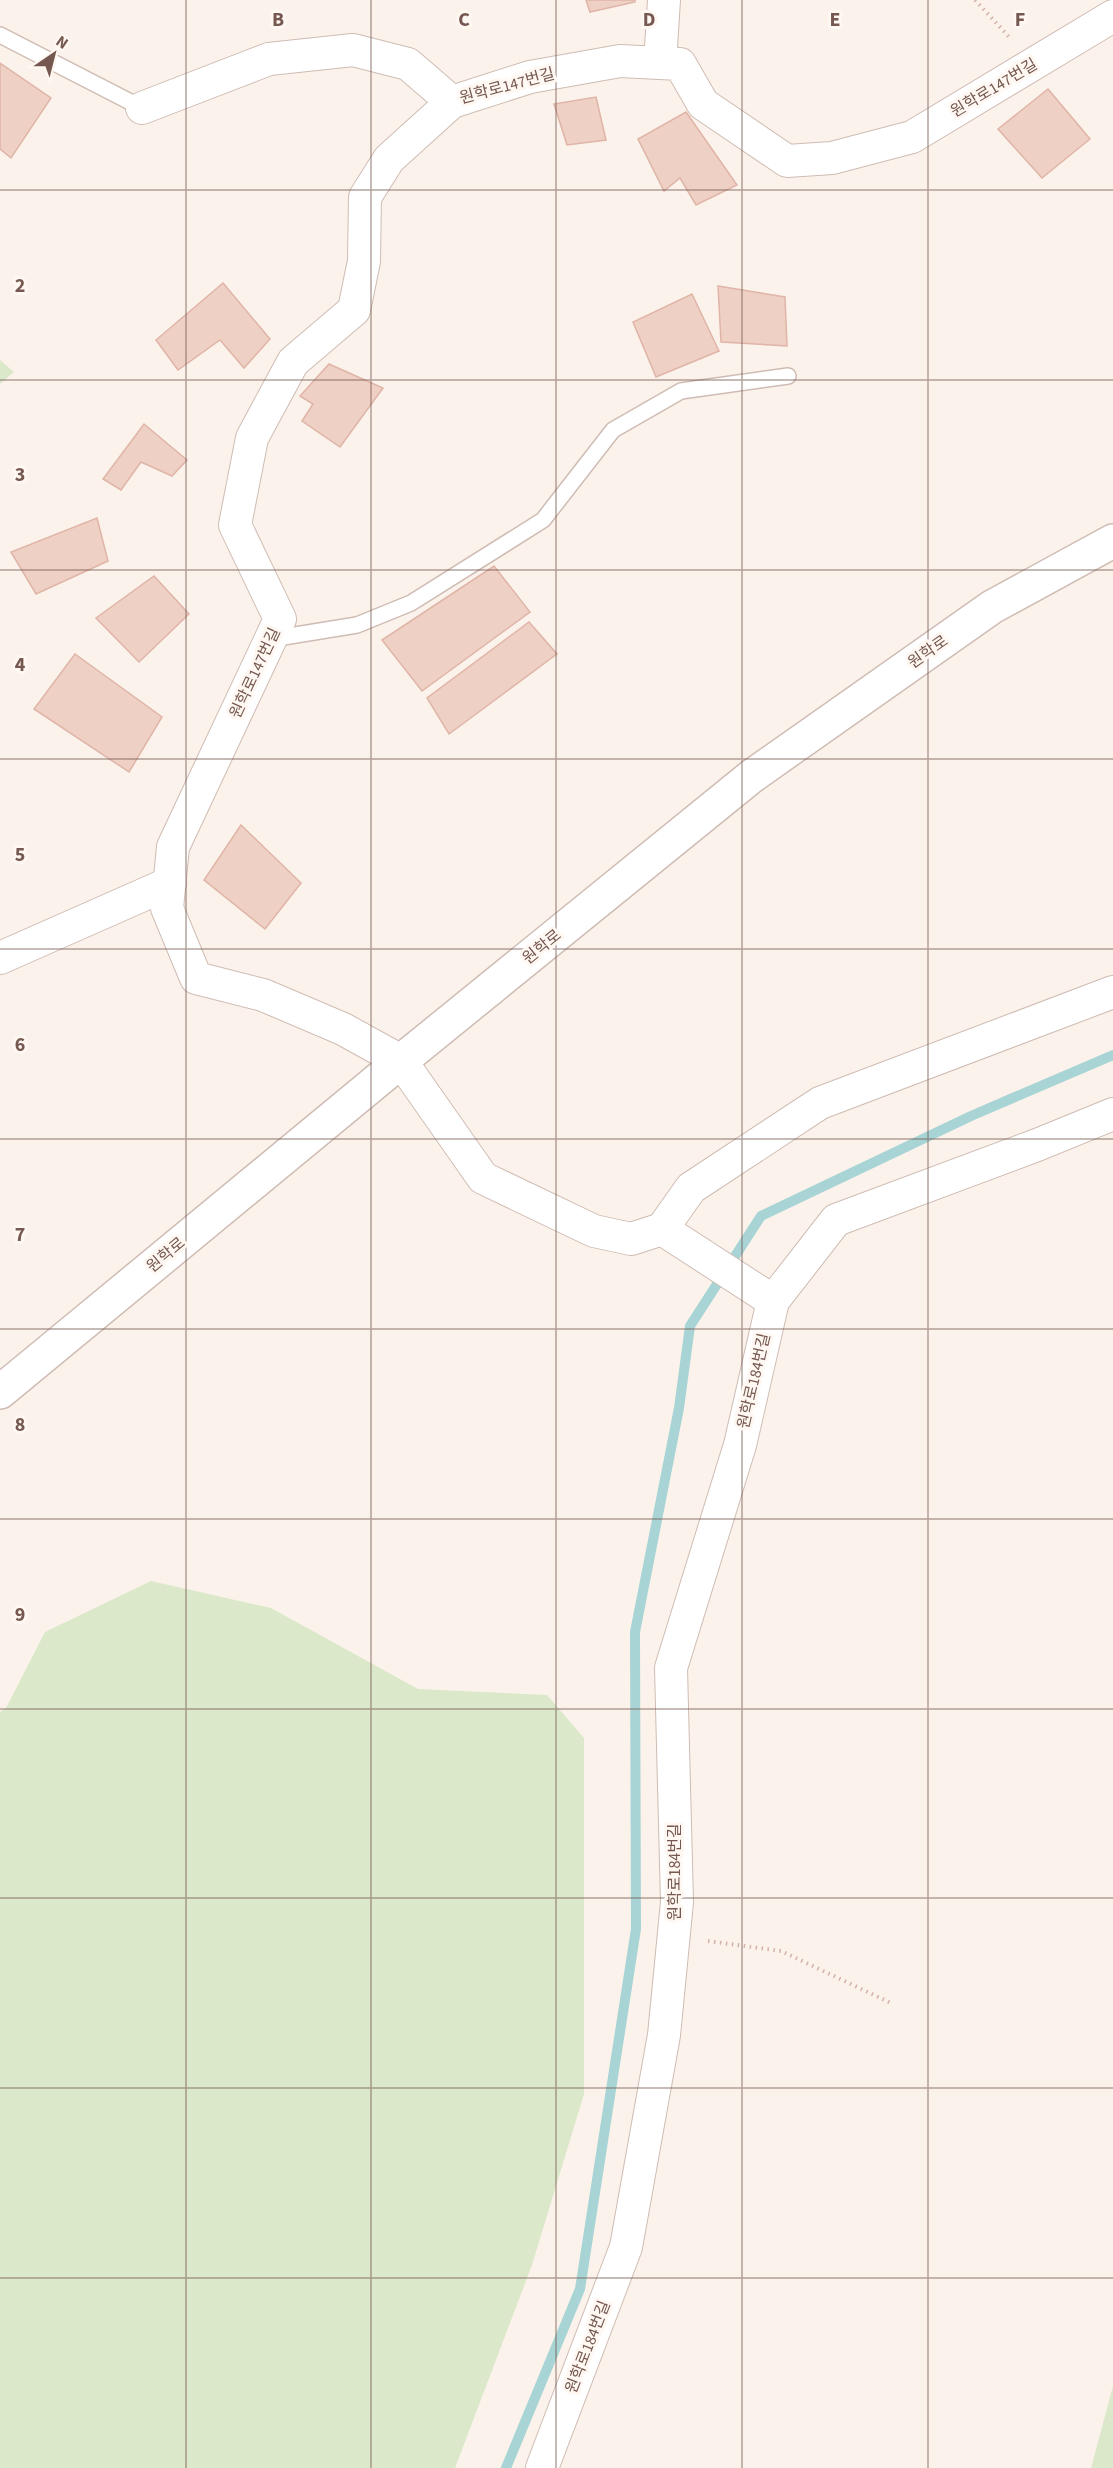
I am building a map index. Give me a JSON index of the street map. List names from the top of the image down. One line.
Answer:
{"streets":{"street":["원학로147번길","원학로","원학로184번길"]},"crossings":[["원학로147번길","원학로"]],"north":"top right","grid":{"columns":["B","C","D","E","F"],"rows":["2","3","4","5","6","7","8","9"]}}
